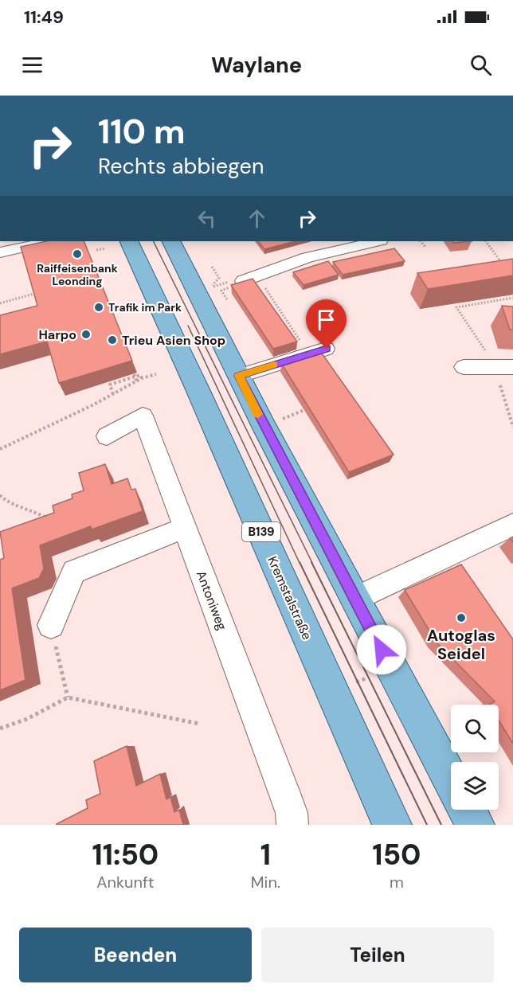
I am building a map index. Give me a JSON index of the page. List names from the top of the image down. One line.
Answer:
{"streets":{"main road":["B139","Kremstalstraße"],"street":["Antoniweg"]},"places":["Raiffeisenbank Leonding","Trafik im Park","Harpo","Trieu Asien Shop","Autoglas Seidel"],"page":{"status":"11:49","header":"Waylane","turn":["110 m","Rechts abbiegen"],"eta":["11:50","Ankunft","1","Min.","150","m"],"buttons":["Beenden","Teilen"]}}
